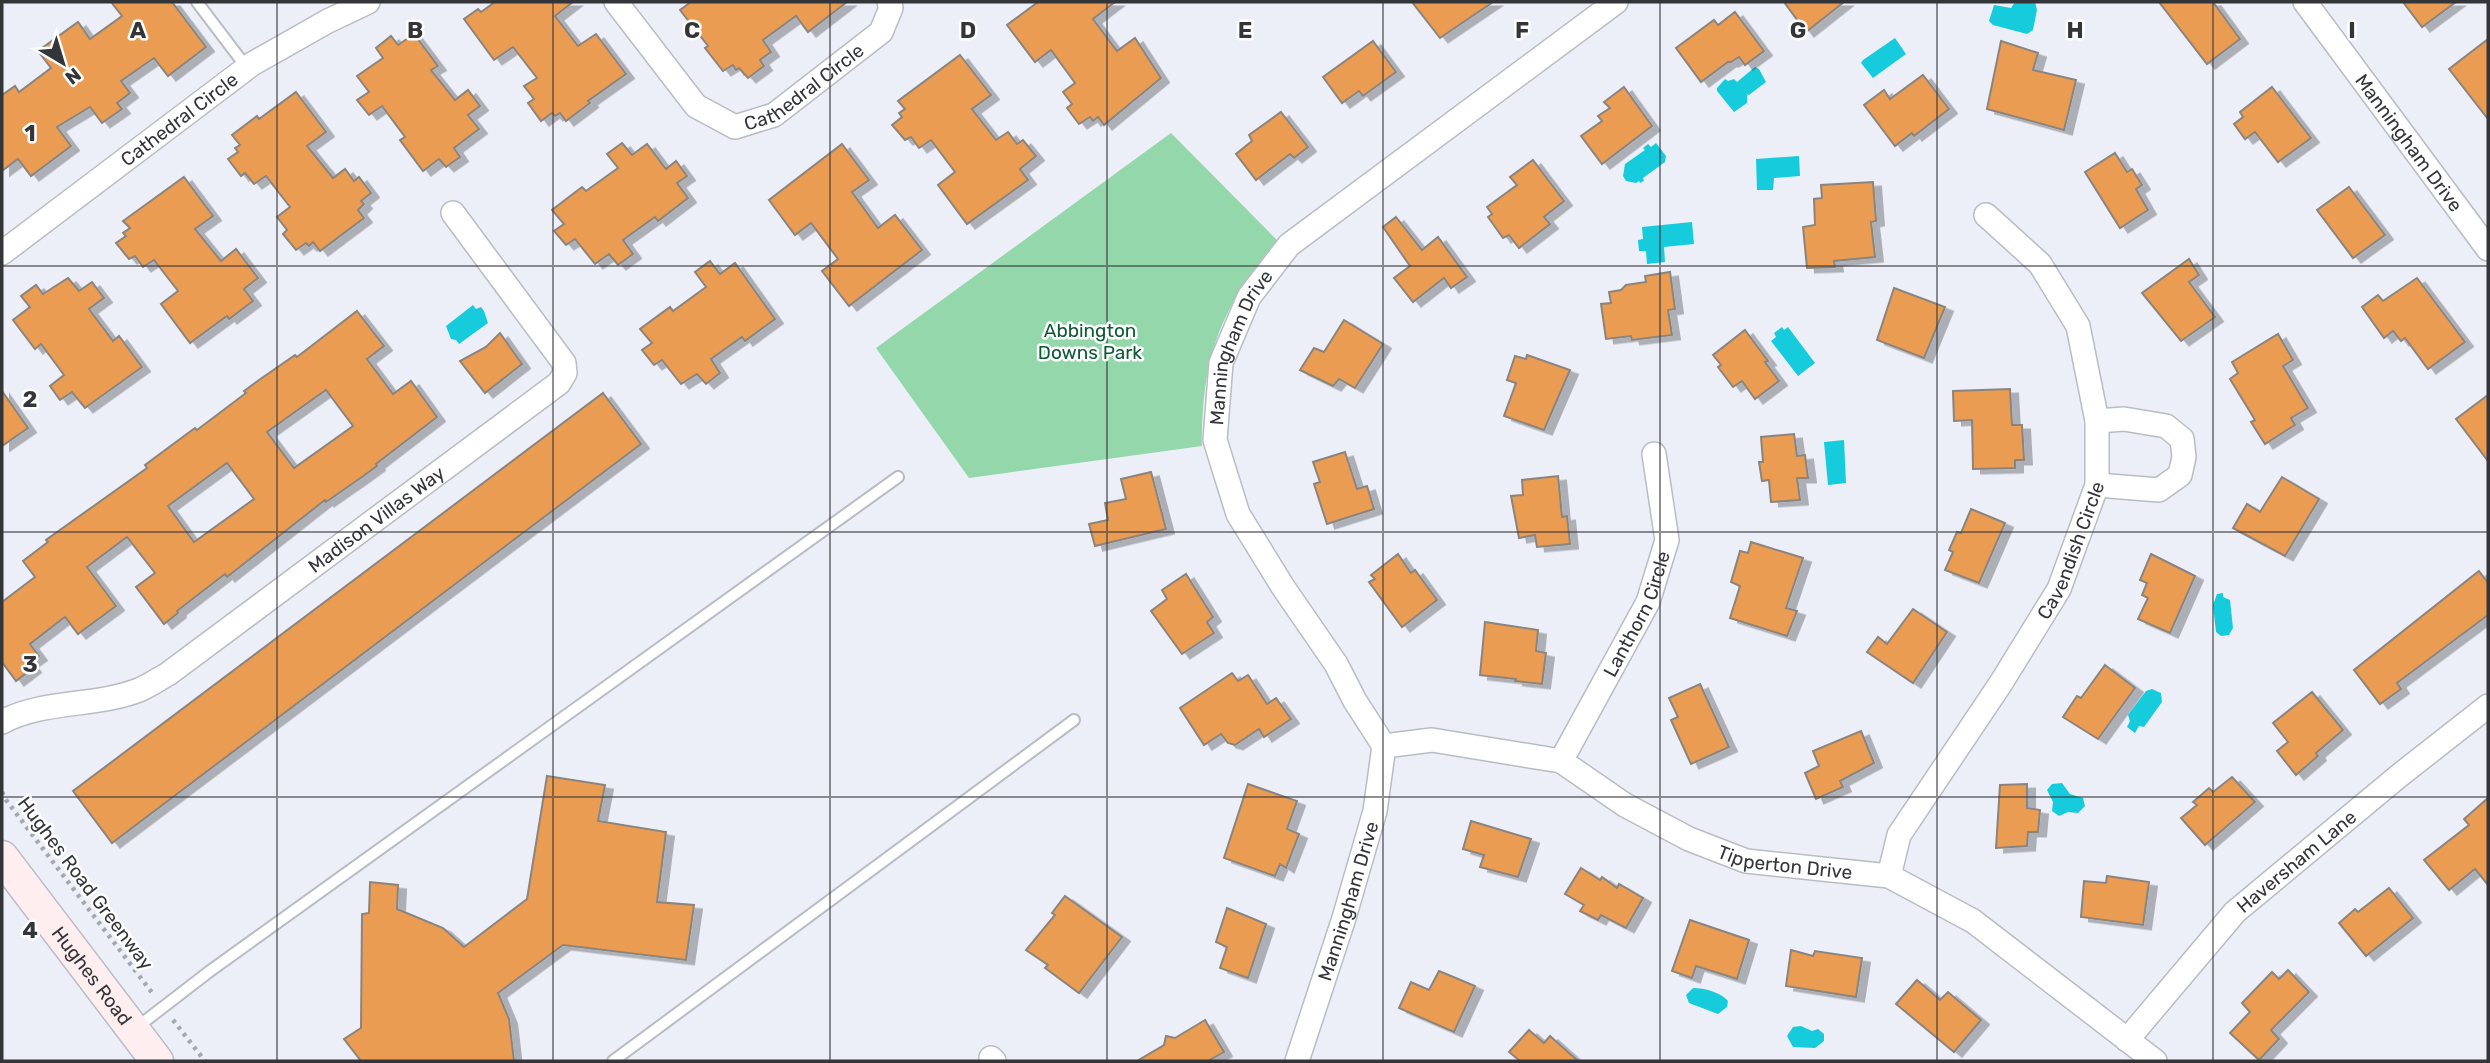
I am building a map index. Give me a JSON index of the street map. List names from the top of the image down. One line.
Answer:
{"streets":{"main road":["Hughes Road"],"street":["Cathedral Circle","Manningham Drive","Madison Villas Way","Cavendish Circle","Lanthorn Circle","Tipperton Drive","Haversham Lane"],"path":["Hughes Road Greenway"]},"crossings":[["Manningham Drive","Tipperton Drive"],["Cavendish Circle","Tipperton Drive"],["Lanthorn Circle","Tipperton Drive"],["Tipperton Drive","Haversham Lane"]],"parks":["Abbington Downs Park"],"north":"bottom right","grid":{"columns":["A","B","C","D","E","F","G","H","I"],"rows":["1","2","3","4"]}}
